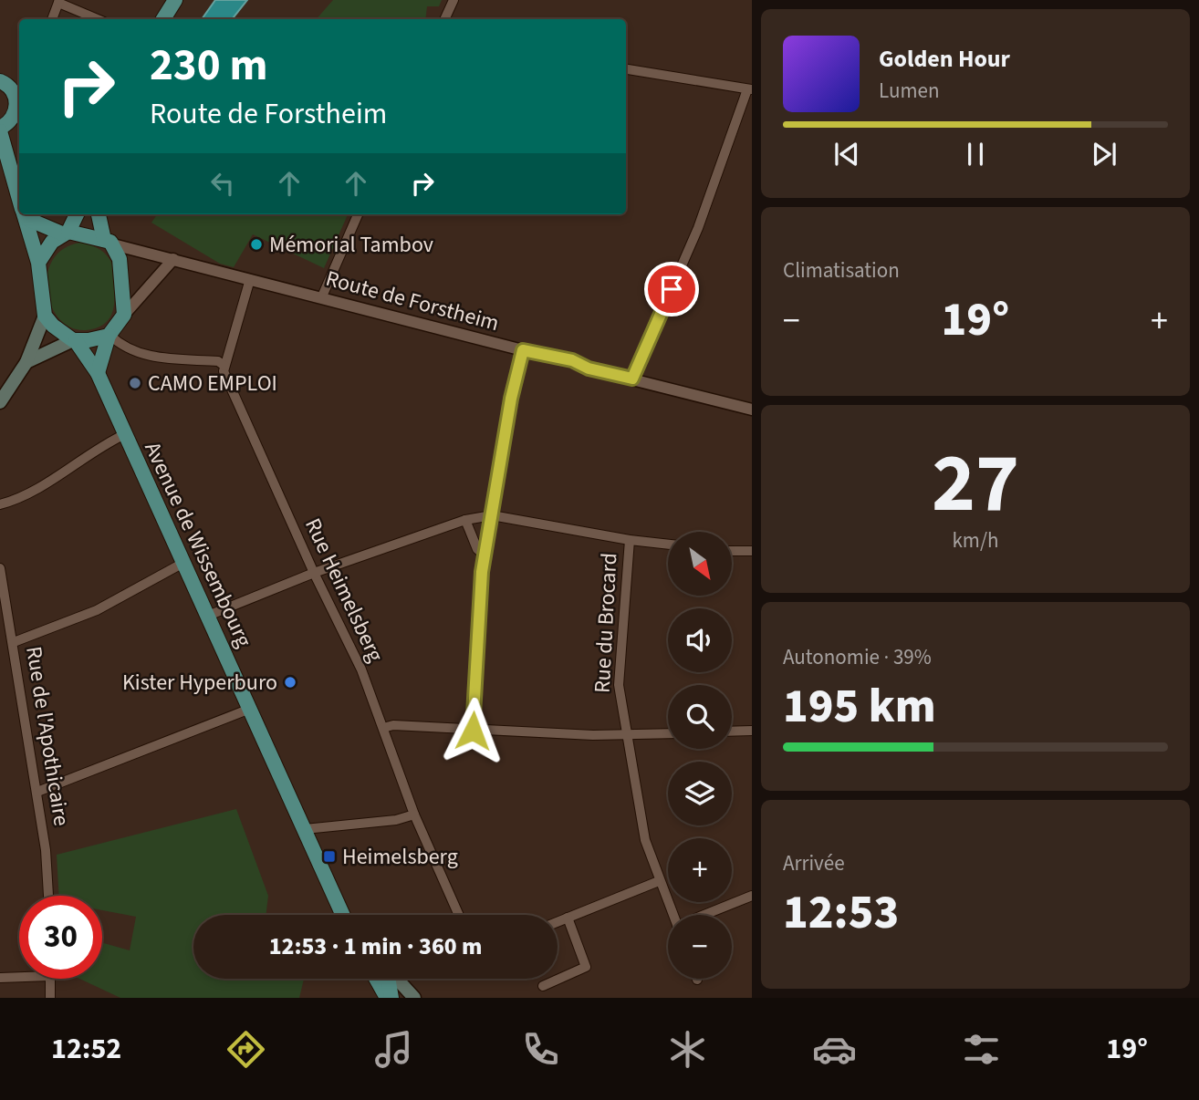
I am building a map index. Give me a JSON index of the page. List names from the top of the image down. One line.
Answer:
{"streets":{"main road":["Avenue de Wissembourg"],"street":["Route de Forstheim","Rue Heimelsberg","Rue du Brocard","Rue de l'Apothicaire"]},"crossings":[["Route de Forstheim","Avenue de Wissembourg"]],"places":{"other":["Mémorial Tambov","CAMO EMPLOI","Kister Hyperburo"],"transit":["Heimelsberg"]},"north":"bottom right","page":{"turn":["230 m","Route de Forstheim"],"song":["Golden Hour","Lumen"],"tile":["Climatisation",["27","km/h"],["Autonomie · 39%","195 km"],["Arrivée","12:53"]],"heat":["−","19°","+"],"map_buttons":["+","−"],"limit":"30","trip":"12:53 · 1 min · 360 m","tabs":["12:52","19°"]}}
